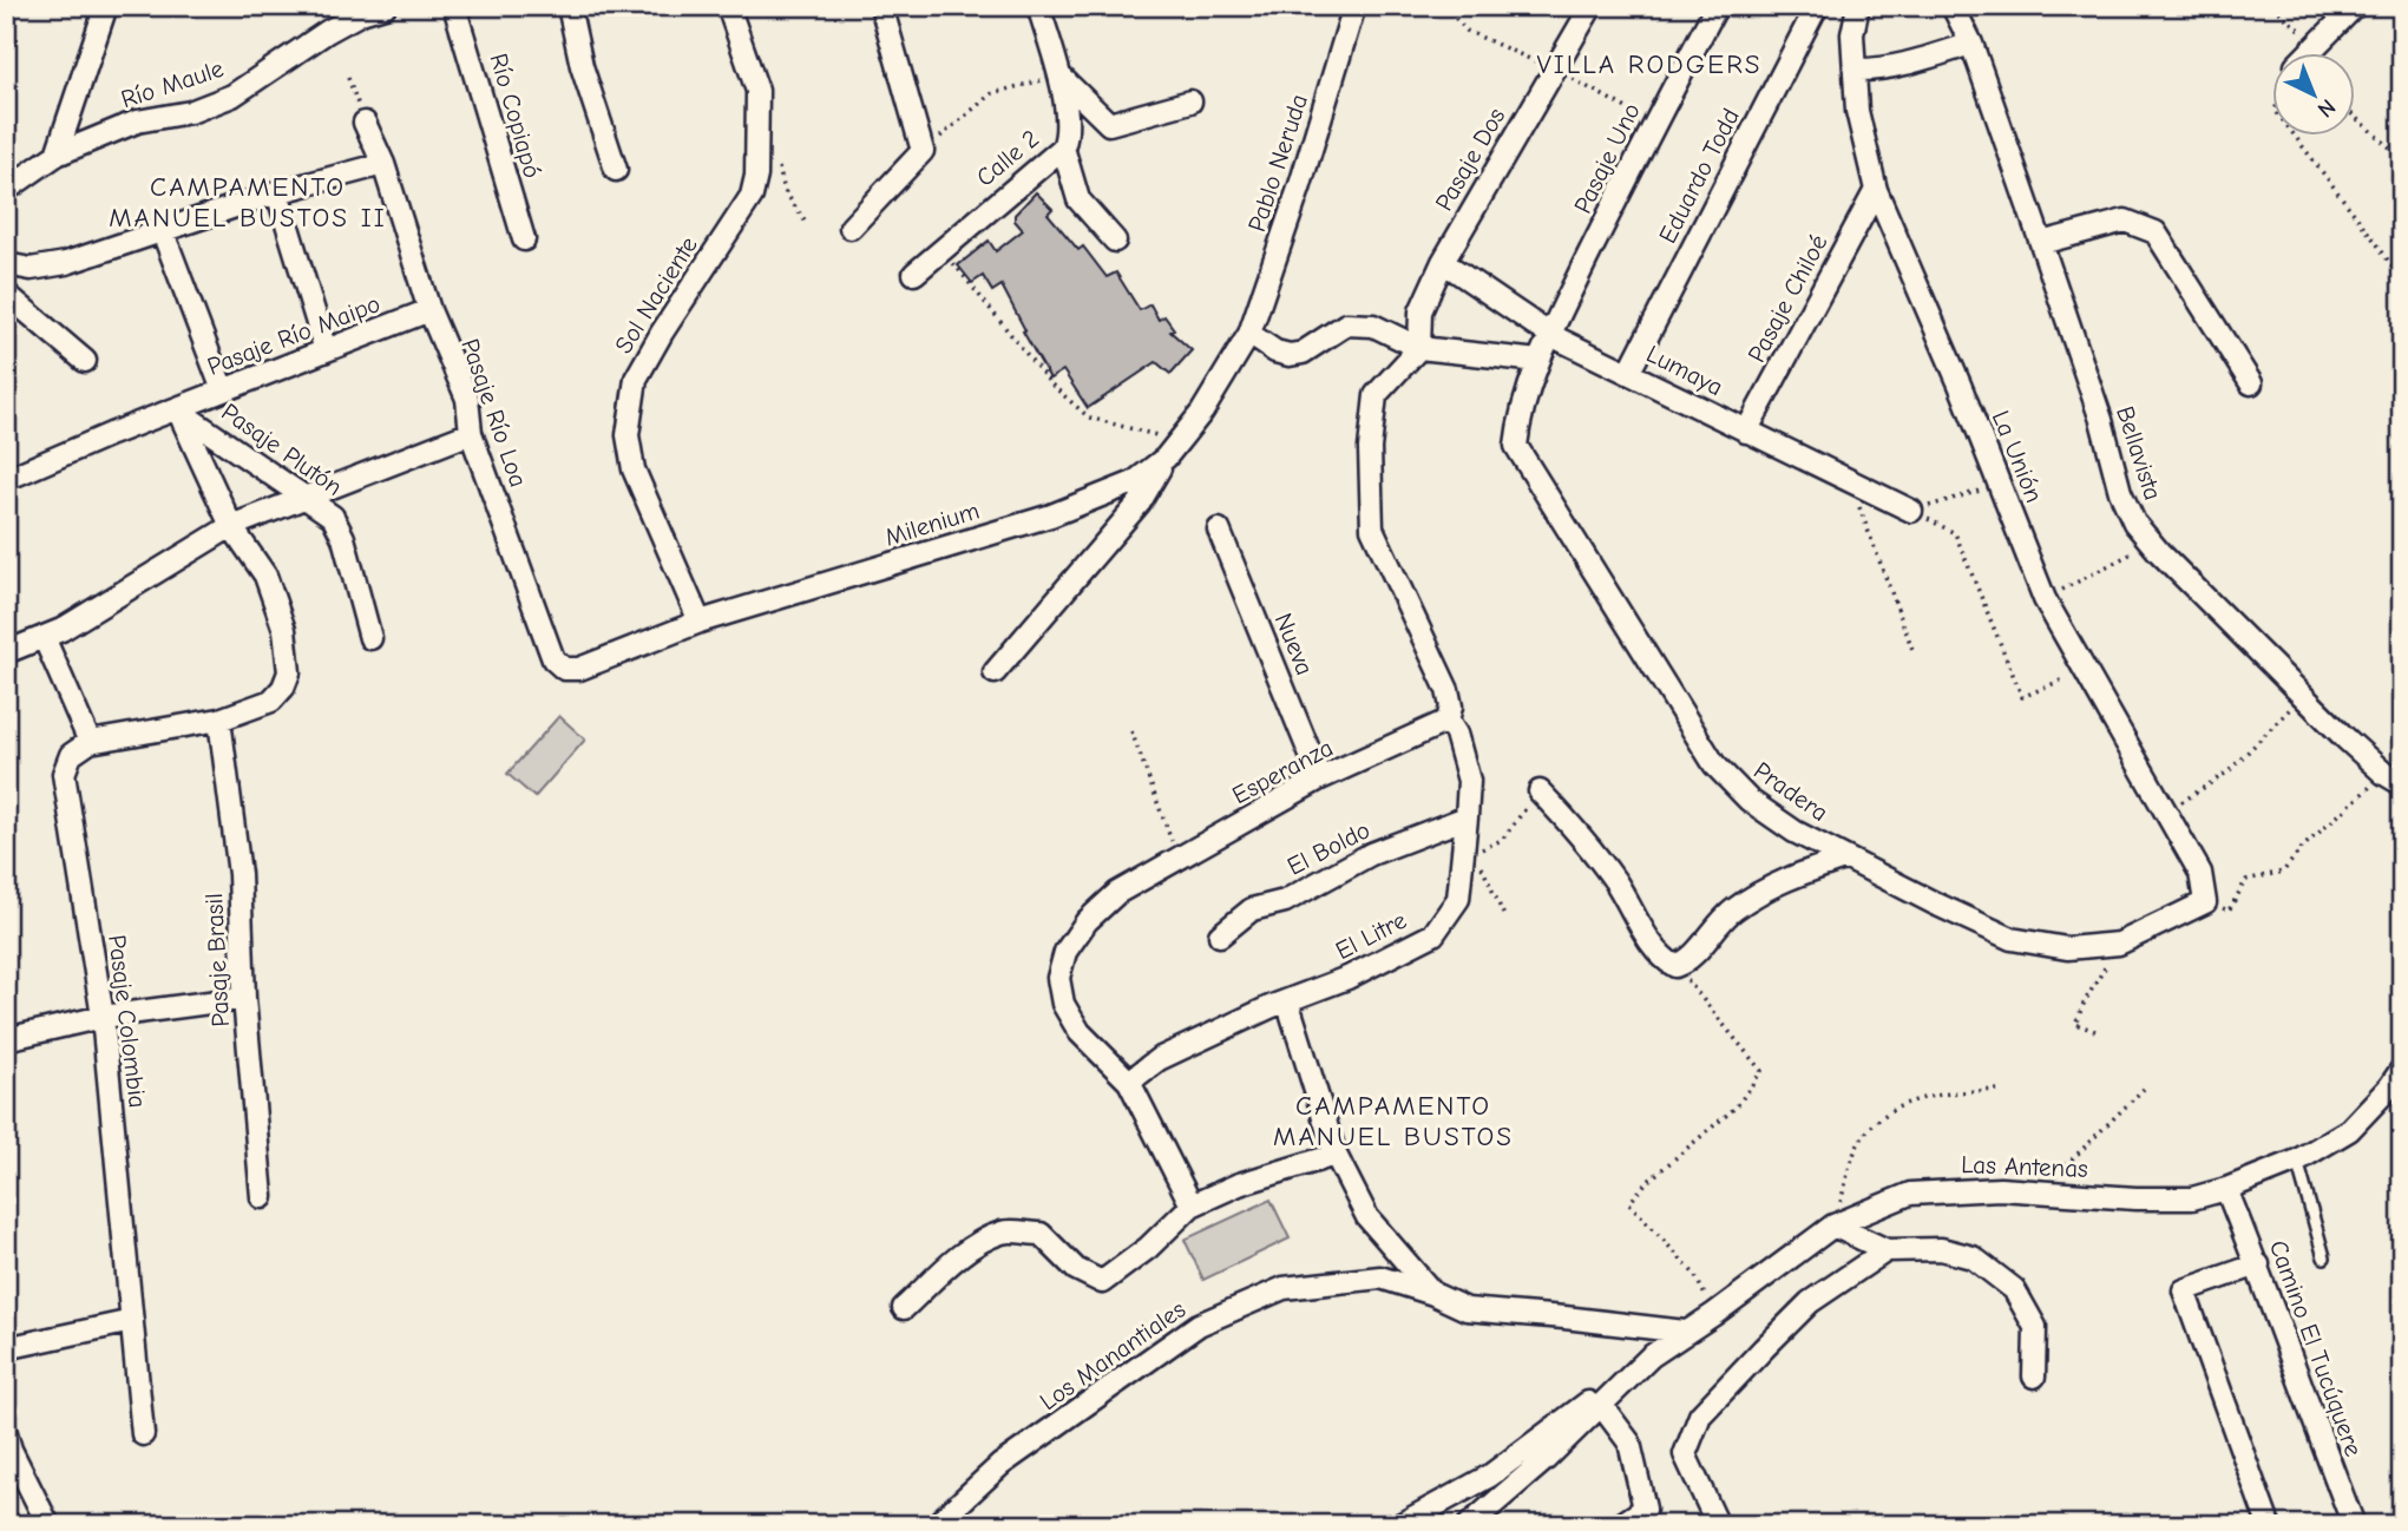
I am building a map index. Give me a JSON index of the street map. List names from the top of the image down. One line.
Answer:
{"streets":{"street":["Río Maule","Río Copiapó","Calle 2","Pasaje Uno","Pasaje Dos","Pablo Neruda","Eduardo Todd","Sol Naciente","Pasaje Chiloé","Pasaje Río Maipo","Lumaya","Pasaje Río Loa","Pasaje Plutón","Bellavista","La Unión","Milenium","Nueva","Esperanza","Pradera","El Boldo","El Litre","Pasaje Brasil","Pasaje Colombia","Las Antenas","Camino El Tucúquere","Los Manantiales"]},"crossings":[["Pasaje Uno","Lumaya"],["Pasaje Uno","Pradera"],["Pasaje Dos","Lumaya"],["Pablo Neruda","Milenium"],["Eduardo Todd","Lumaya"],["Sol Naciente","Milenium"],["Pasaje Chiloé","Lumaya"],["Pasaje Chiloé","La Unión"],["Pasaje Río Maipo","Pasaje Río Loa"],["Pasaje Río Maipo","Pasaje Plutón"],["Lumaya","Pradera"],["Pasaje Río Loa","Milenium"],["La Unión","Pradera"],["Nueva","Esperanza"],["Esperanza","El Litre"],["El Boldo","El Litre"],["Las Antenas","Camino El Tucúquere"],["Las Antenas","Los Manantiales"]],"districts":["VILLA RODGERS","CAMPAMENTO MANUEL BUSTOS II","CAMPAMENTO MANUEL BUSTOS"],"north":"bottom right"}
